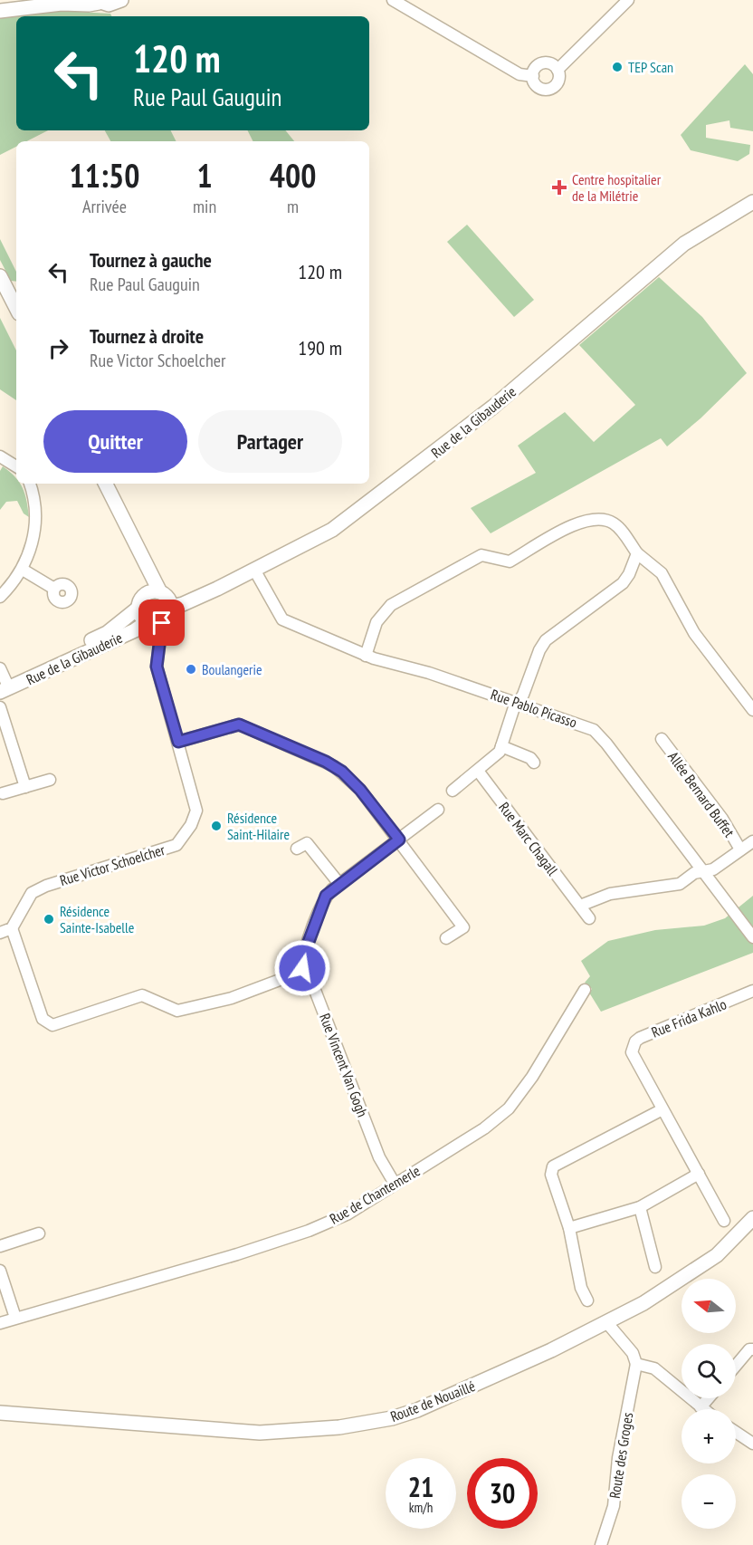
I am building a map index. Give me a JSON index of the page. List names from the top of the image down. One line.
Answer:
{"streets":{"street":["Rue de la Gibauderie","Rue Pablo Picasso","Allée Bernard Buffet","Rue Marc Chagall","Rue Victor Schoelcher","Rue Frida Kahlo","Rue Vincent Van Gogh","Rue de Chantemerle","Route de Nouaillé","Route des Groges"]},"crossings":[["Rue de la Gibauderie","Rue Pablo Picasso"],["Rue de la Gibauderie","Rue Victor Schoelcher"],["Rue Vincent Van Gogh","Rue de Chantemerle"]],"places":{"other":["TEP Scan","Boulangerie","Résidence Saint-Hilaire","Résidence Sainte-Isabelle"],"health":["Centre hospitalier de la Milétrie"]},"north":"left","page":{"turn":["120 m","Rue Paul Gauguin"],"eta":["11:50","Arrivée","1","min","400","m"],"list":[{"name":"Tournez à gauche","note":"Rue Paul Gauguin","value":"120 m"},{"name":"Tournez à droite","note":"Rue Victor Schoelcher","value":"190 m"}],"buttons":["Quitter","Partager"],"map_buttons":["+","−"],"speed":"21 km/h","limit":"30"}}
